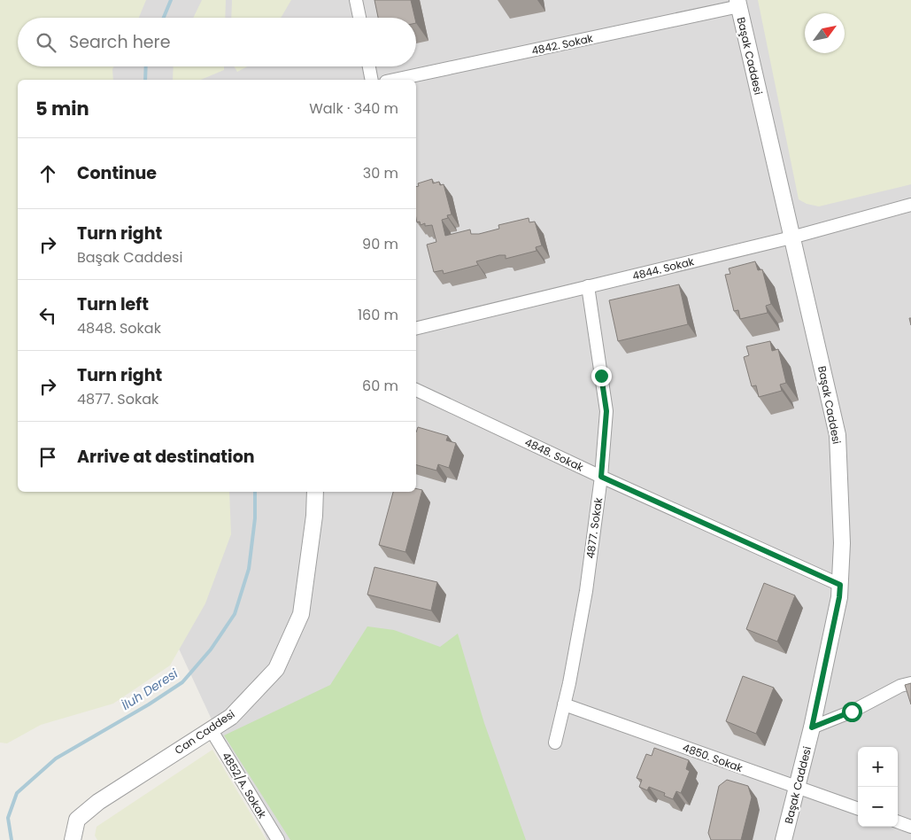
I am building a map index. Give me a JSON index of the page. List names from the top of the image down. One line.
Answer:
{"streets":{"street":["4842. Sokak","Başak Caddesi","4844. Sokak","4848. Sokak","4877. Sokak","Can Caddesi","4850. Sokak","4852/A. Sokak"]},"crossings":[["4842. Sokak","Başak Caddesi"],["Başak Caddesi","4844. Sokak"],["Başak Caddesi","4848. Sokak"],["Başak Caddesi","4850. Sokak"],["4844. Sokak","4877. Sokak"],["4848. Sokak","4877. Sokak"],["4877. Sokak","4850. Sokak"],["Can Caddesi","4852/A. Sokak"]],"water":["İluh Deresi"],"north":"top right","page":{"search":"Search here","heading":["5 min","Walk · 340 m"],"list":[["Continue","30 m"],["Turn right","Başak Caddesi","90 m"],["Turn left","4848. Sokak","160 m"],["Turn right","4877. Sokak","60 m"],"Arrive at destination"],"map_buttons":["+","−"]}}
